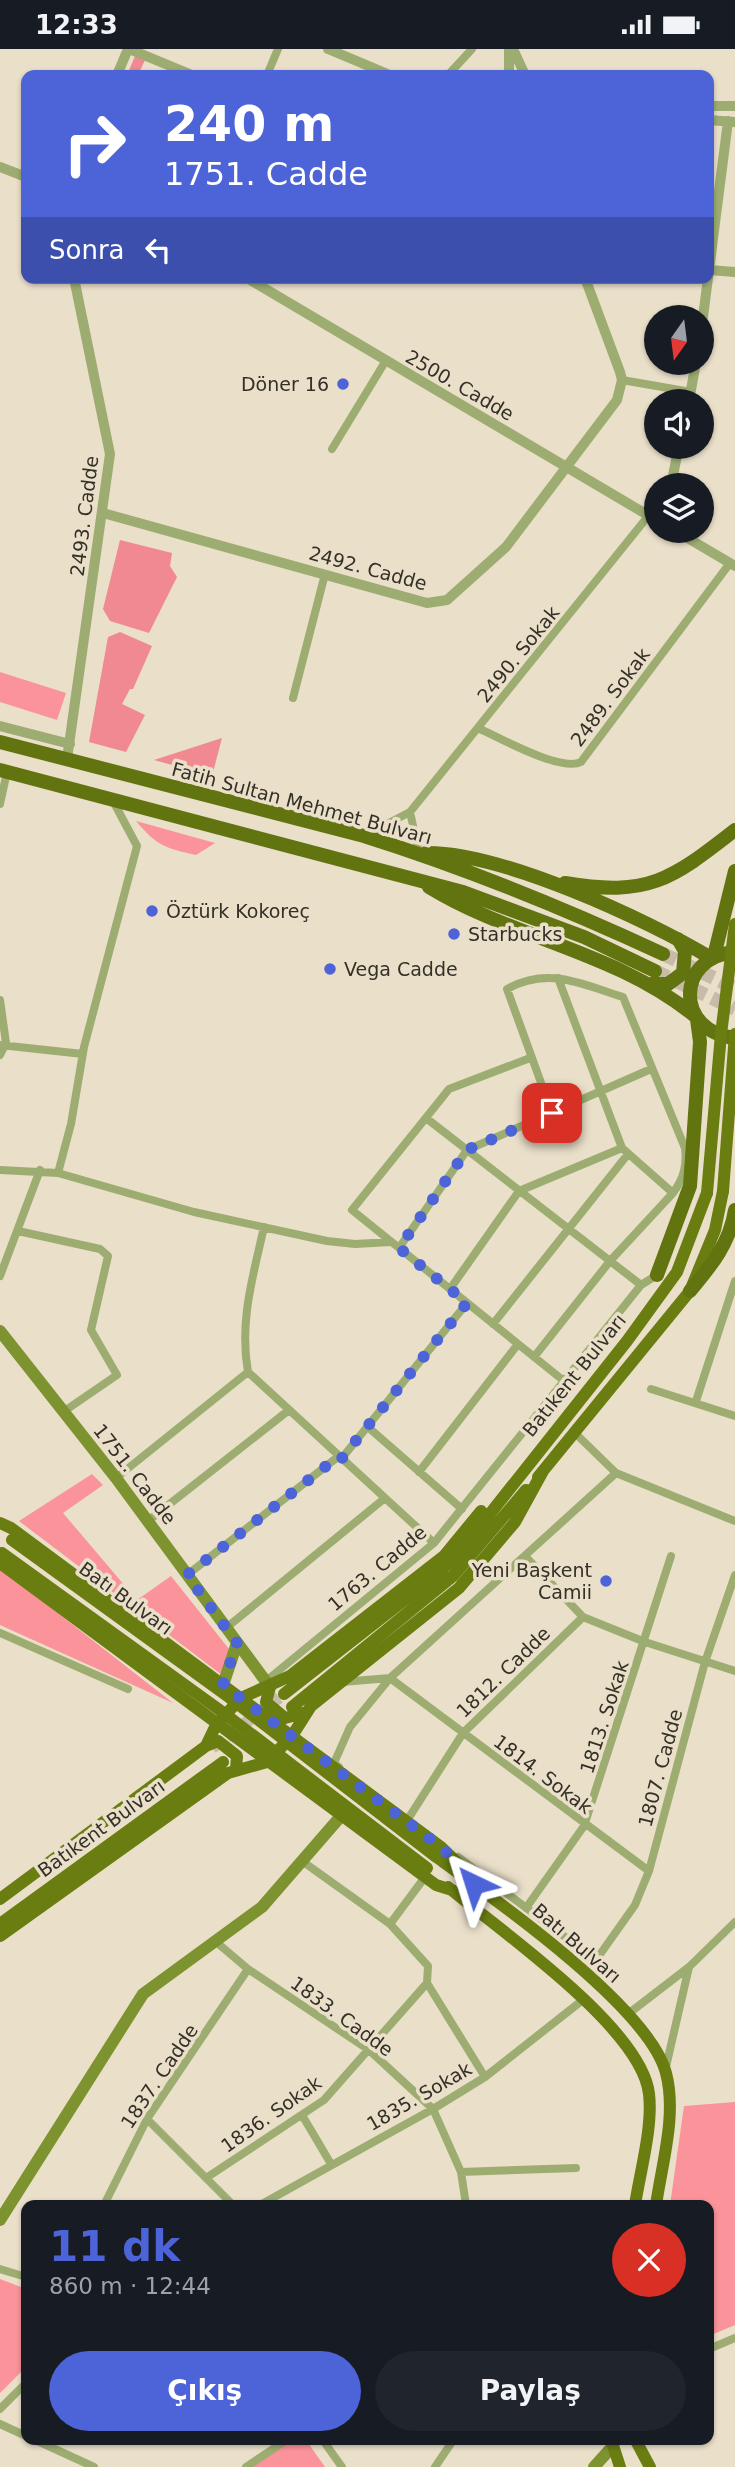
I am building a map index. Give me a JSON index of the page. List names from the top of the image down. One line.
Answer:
{"streets":{"highway":["Fatih Sultan Mehmet Bulvarı"],"main road":["Batıkent Bulvarı","1751. Cadde","Batı Bulvarı"],"street":["2500. Cadde","2493. Cadde","2492. Cadde","2490. Sokak","2489. Sokak","1763. Cadde","1812. Cadde","1813. Sokak","1807. Cadde","1814. Sokak","1833. Cadde","1837. Cadde","1835. Sokak","1836. Sokak"]},"crossings":[["2500. Cadde","2492. Cadde"],["2493. Cadde","2492. Cadde"],["2493. Cadde","Fatih Sultan Mehmet Bulvarı"],["2490. Sokak","2489. Sokak"],["2490. Sokak","Fatih Sultan Mehmet Bulvarı"],["1751. Cadde","1763. Cadde"],["Batı Bulvarı","1835. Sokak"],["1812. Cadde","1814. Sokak"],["1813. Sokak","1807. Cadde"],["1813. Sokak","1814. Sokak"],["1807. Cadde","1814. Sokak"],["1833. Cadde","1837. Cadde"],["1833. Cadde","1835. Sokak"],["1833. Cadde","1836. Sokak"]],"places":["Döner 16","Öztürk Kokoreç","Starbucks","Vega Cadde","Yeni Başkent Camii"],"north":"bottom","page":{"status":"12:33","turn":["240 m","1751. Cadde"],"then":"Sonra","heading":["11 dk","860 m · 12:44"],"buttons":["Çıkış","Paylaş"]}}
